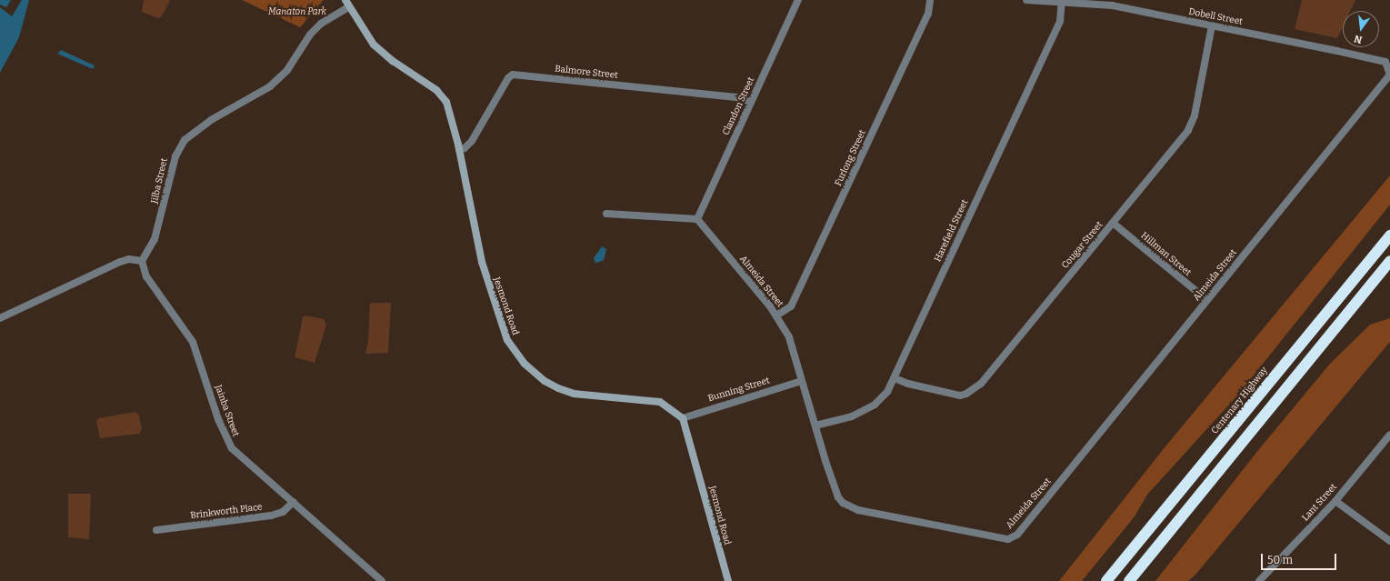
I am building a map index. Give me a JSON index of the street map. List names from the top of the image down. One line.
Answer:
{"streets":{"highway":["Centenary Highway"],"street":["Dobell Street","Balmore Street","Clandon Street","Furlong Street","Jilba Street","Harefield Street","Cougar Street","Hillman Street","Almeida Street","Jesmond Road","Bunning Street","Jainba Street","Lant Street","Brinkworth Place"]},"crossings":[["Dobell Street","Harefield Street"],["Dobell Street","Cougar Street"],["Dobell Street","Almeida Street"],["Balmore Street","Clandon Street"],["Balmore Street","Jesmond Road"],["Clandon Street","Almeida Street"],["Furlong Street","Almeida Street"],["Jilba Street","Jesmond Road"],["Jilba Street","Jainba Street"],["Harefield Street","Cougar Street"],["Harefield Street","Almeida Street"],["Cougar Street","Hillman Street"],["Hillman Street","Almeida Street"],["Almeida Street","Bunning Street"],["Jesmond Road","Bunning Street"],["Jainba Street","Brinkworth Place"]],"parks":["Manaton Park"],"scale_bar":"50 m","north":"bottom"}
